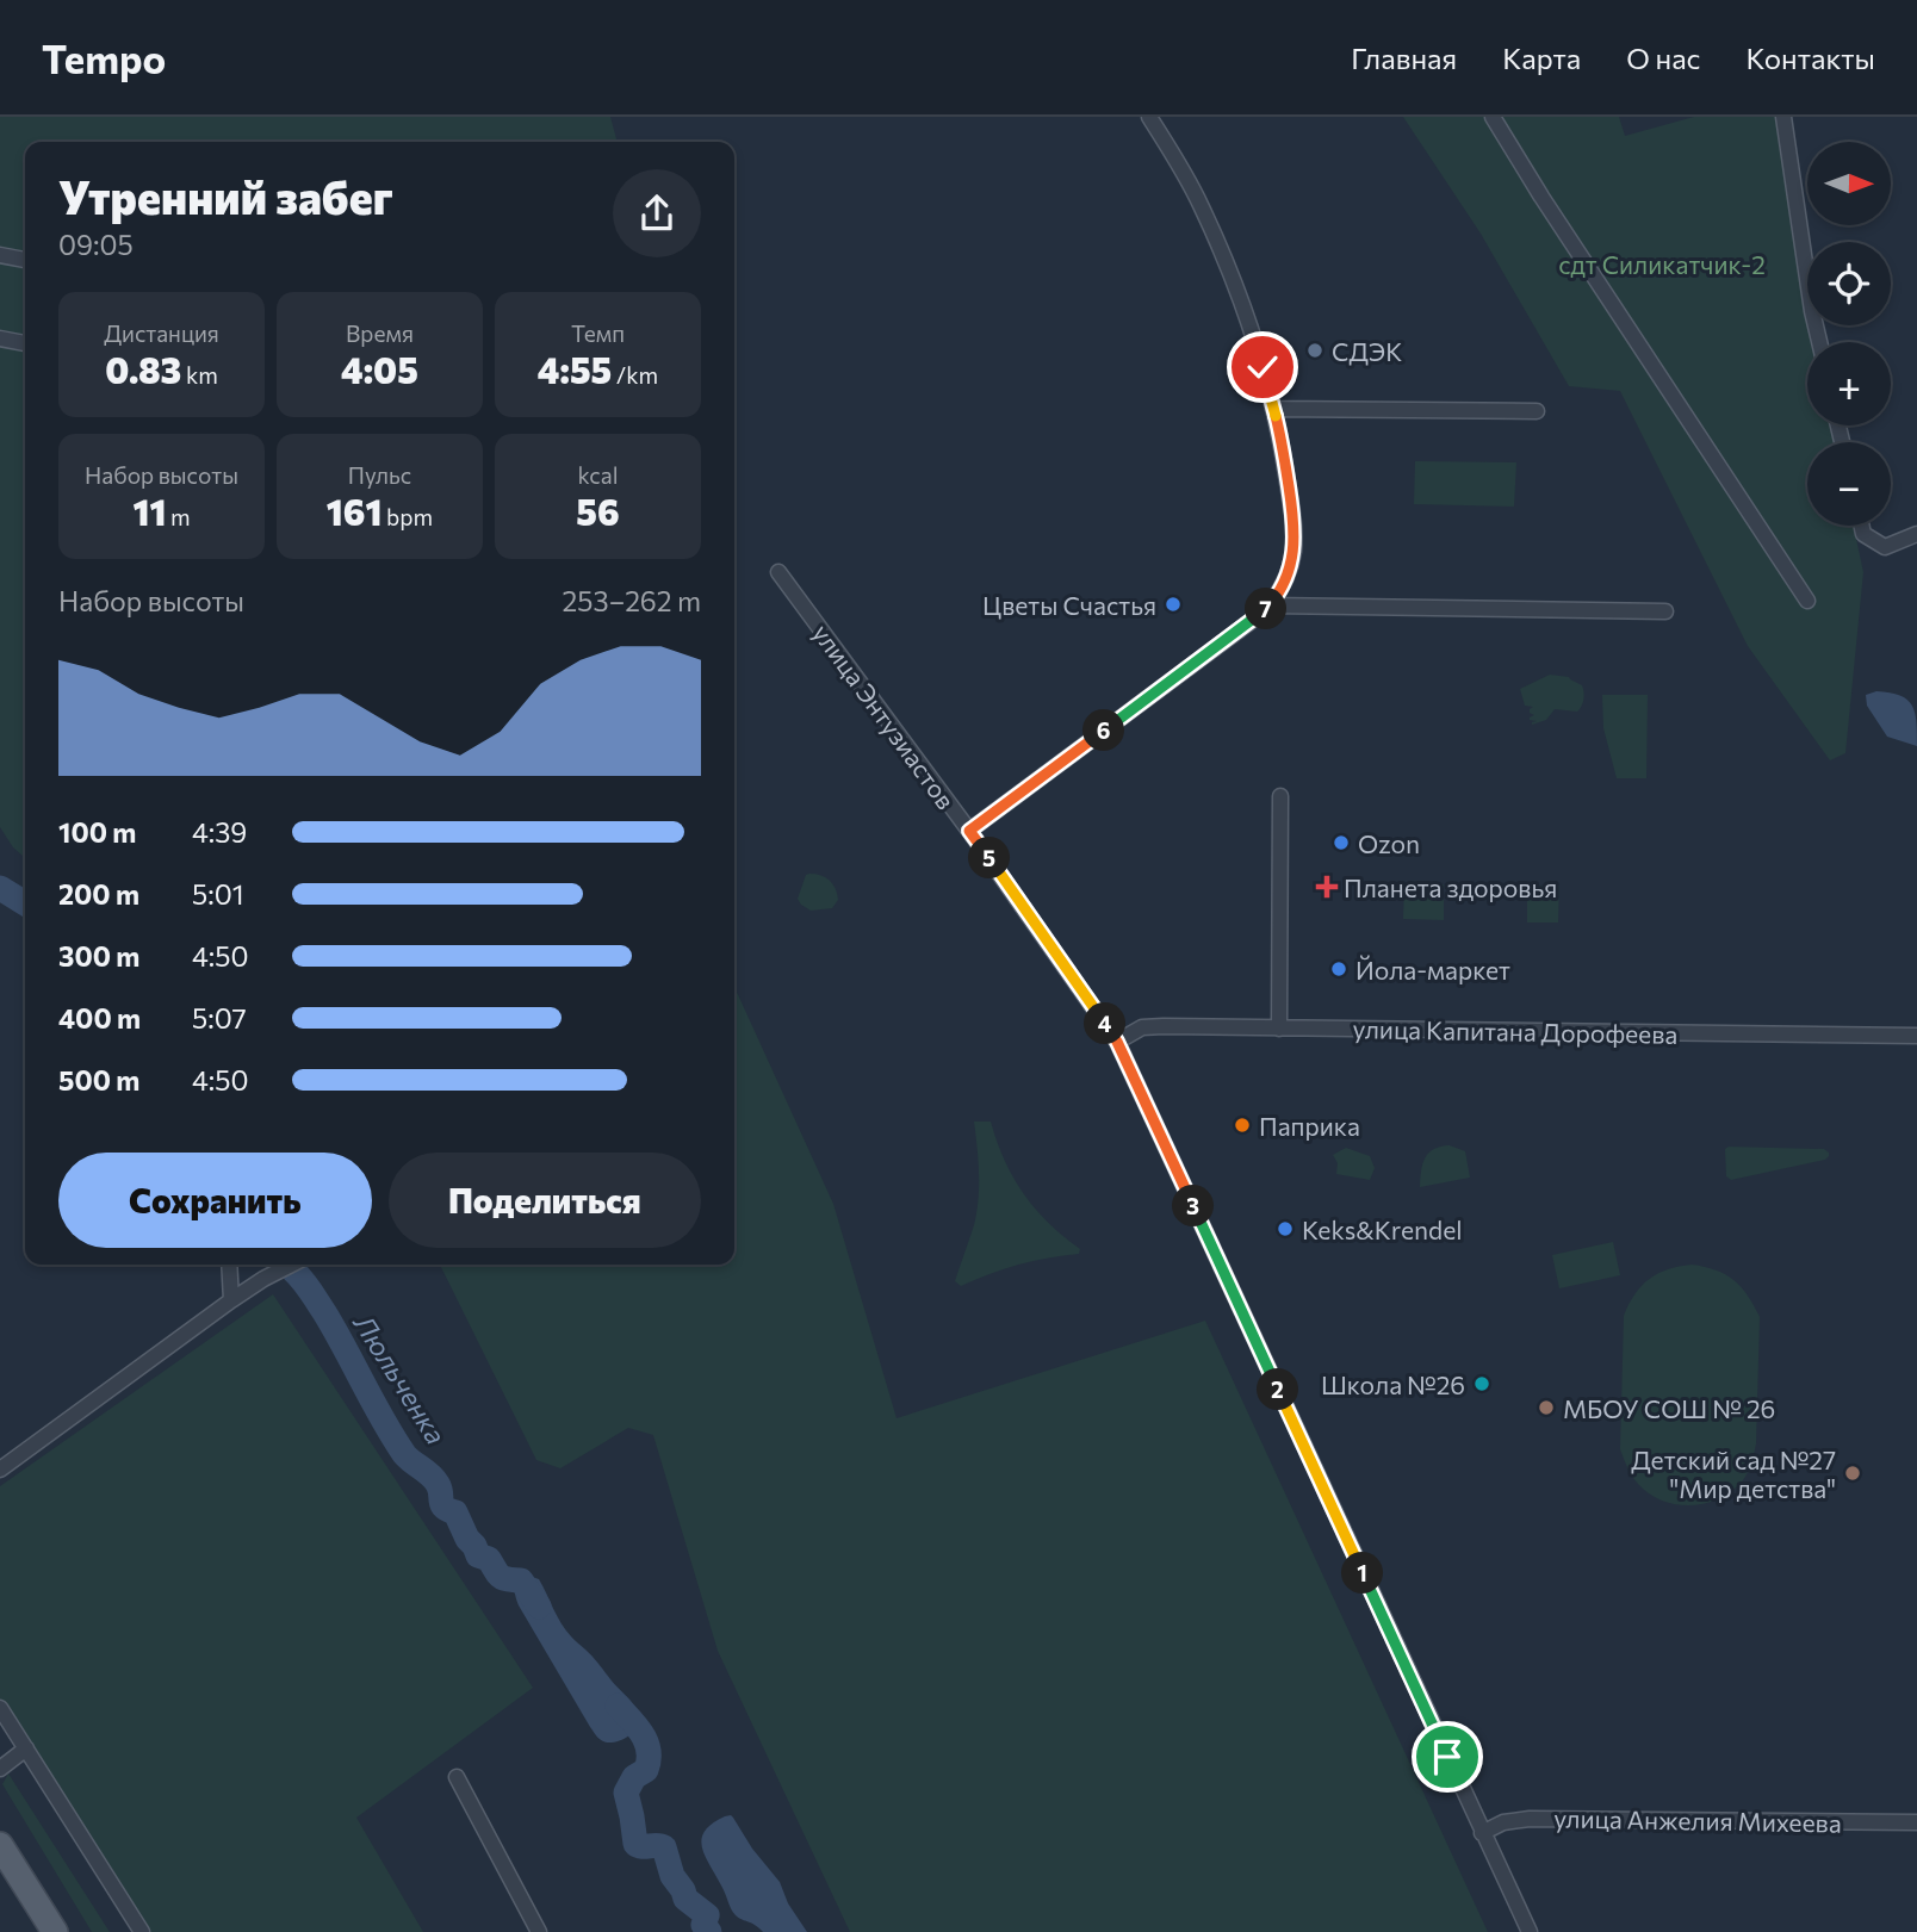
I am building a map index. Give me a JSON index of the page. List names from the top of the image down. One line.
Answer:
{"streets":{"street":["улица Энтузиастов","улица Капитана Дорофеева","улица Анжелия Михеева"]},"crossings":[["улица Энтузиастов","улица Капитана Дорофеева"],["улица Энтузиастов","улица Анжелия Михеева"]],"water":["Люльченка"],"parks":["сдт Силикатчик-2"],"places":{"other":["СДЭК","Цветы Счастья","Ozon","Йола-маркет","Паприка","Keks&Krendel","Школа №26","МБОУ СОШ № 26","Детский сад №27 \"Мир детства\""],"health":["Планета здоровья"]},"north":"right","page":{"header":"Tempo","nav":["Главная","Карта","О нас","Контакты"],"map_buttons":["+","−"],"heading":["Утренний забег","09:05"],"stats":[["Дистанция","0.83 km"],["Время","4:05"],["Темп","4:55 /km"],["Набор высоты","11 m"],["Пульс","161 bpm"],["kcal","56"]],"chart":["Набор высоты","253–262 m"],"pins":["7","6","5","4","3","2","1"],"list":[{"name":"100 m","note":"4:39"},{"name":"200 m","note":"5:01"},{"name":"300 m","note":"4:50"},{"name":"400 m","note":"5:07"},{"name":"500 m","note":"4:50"}],"buttons":["Сохранить","Поделиться"]}}
